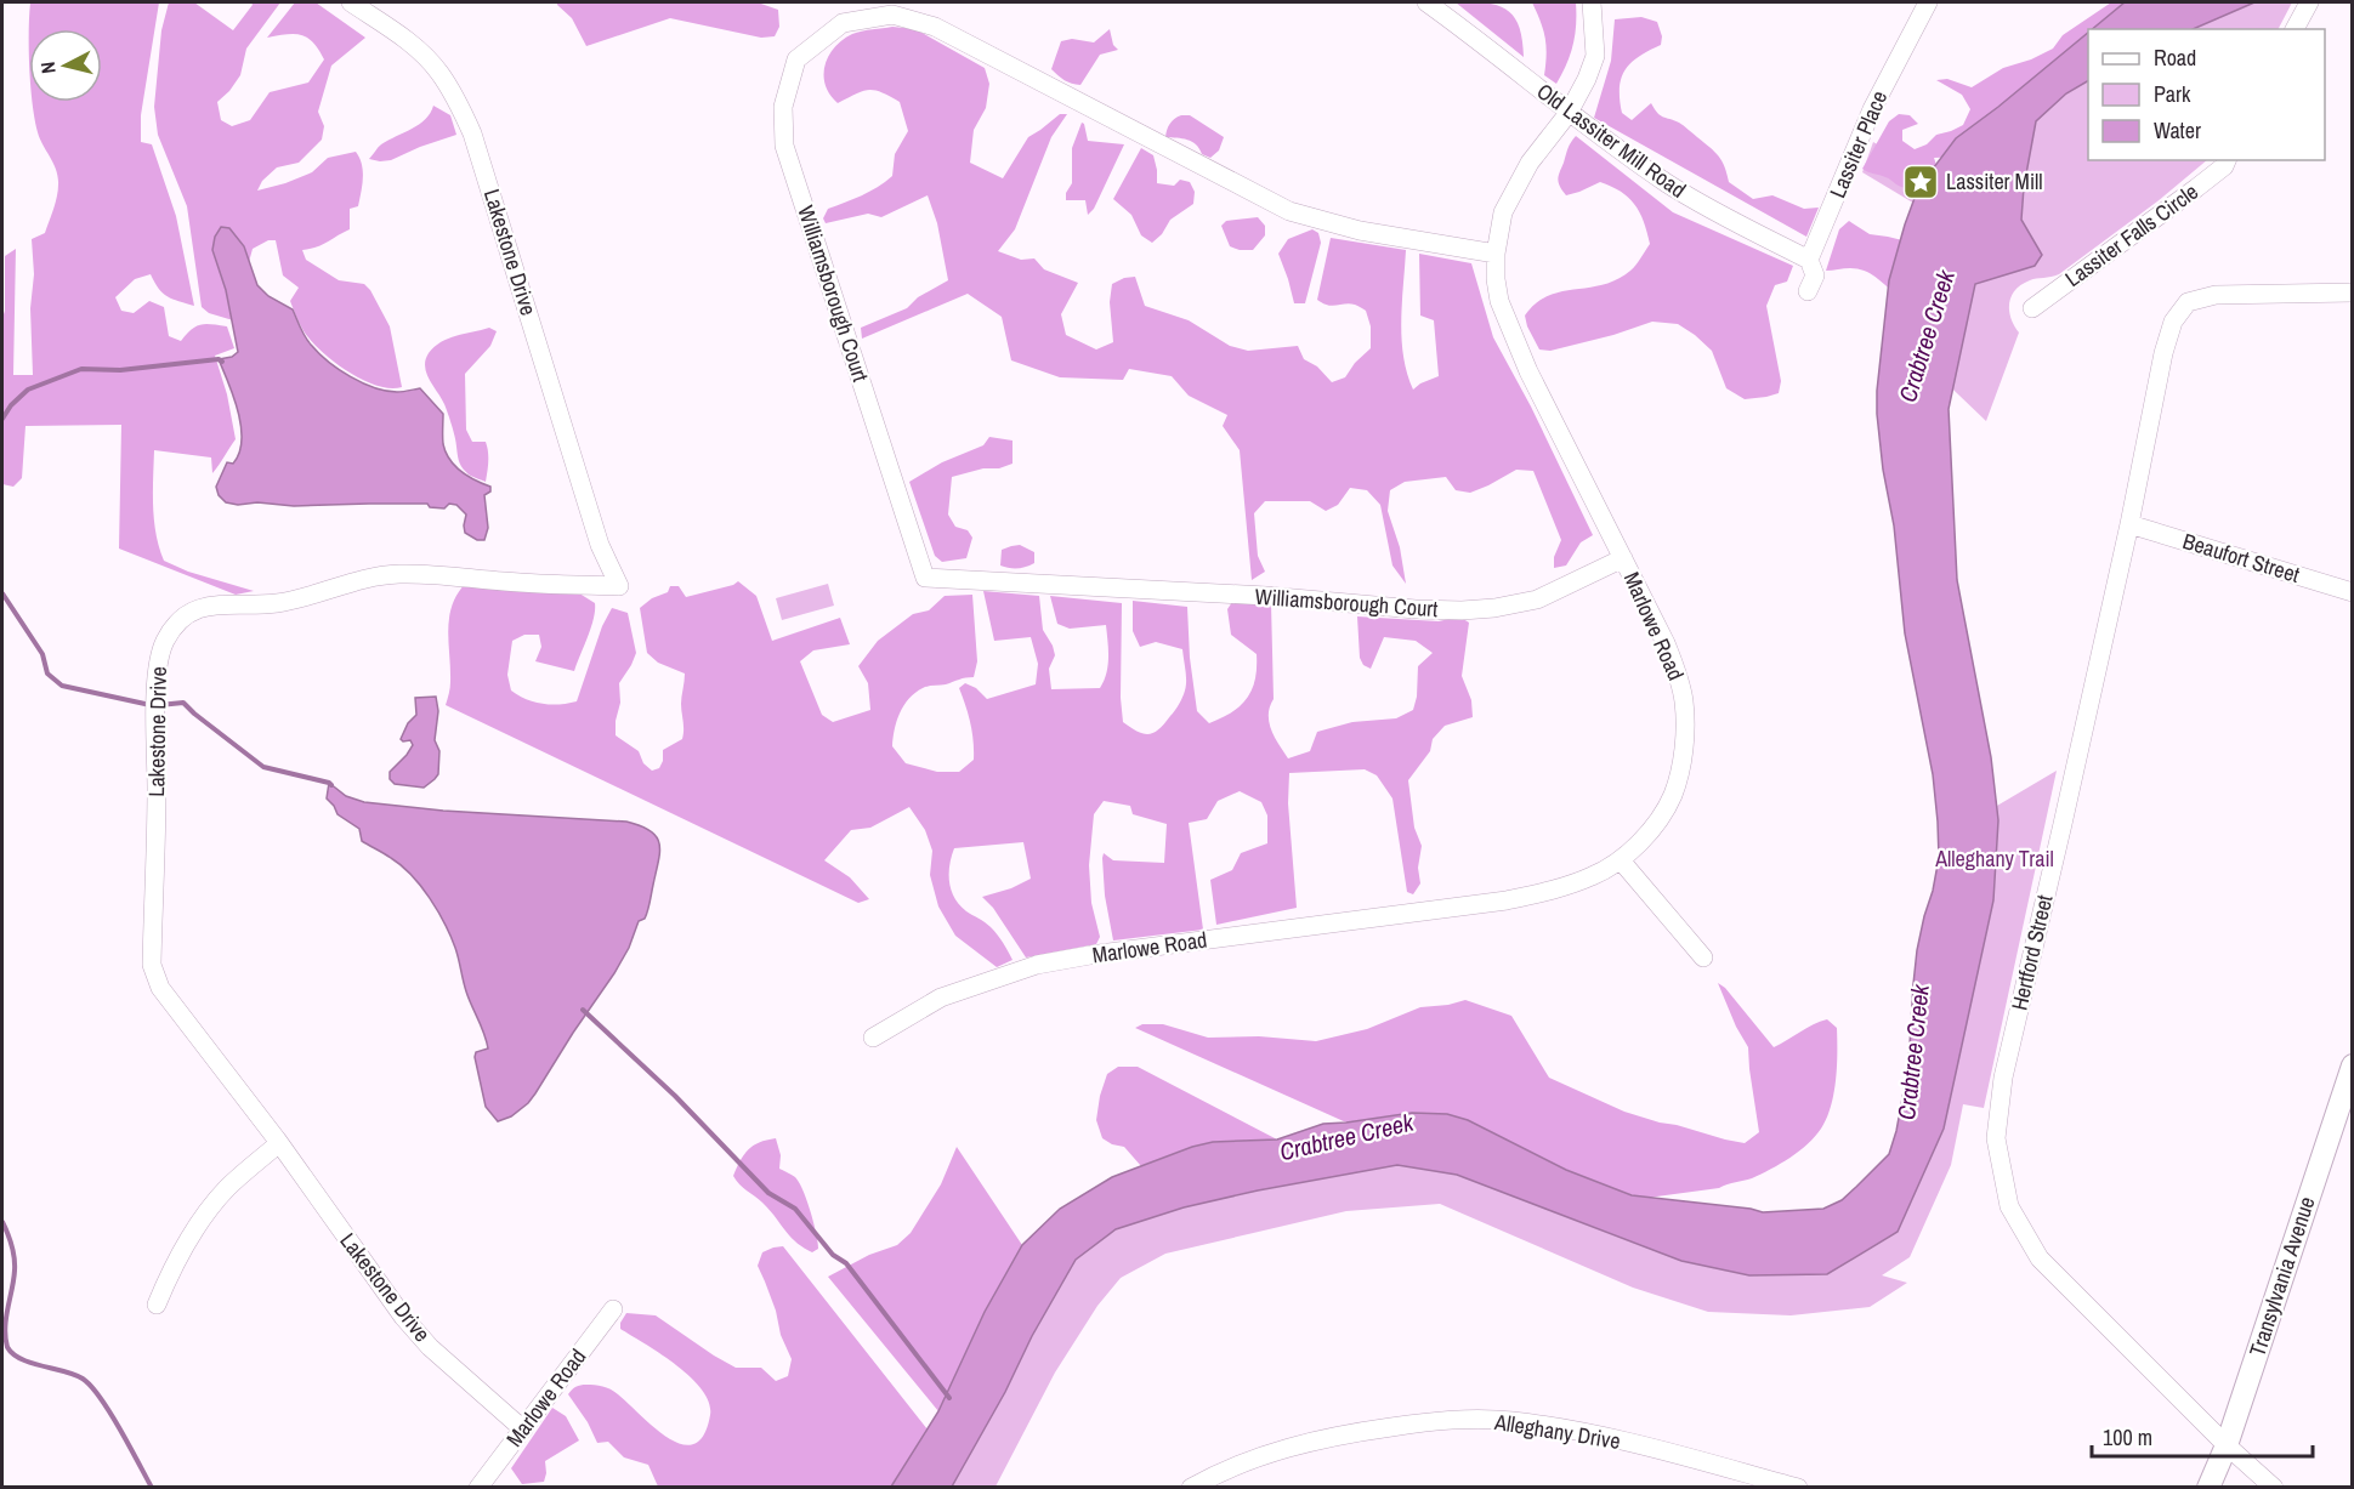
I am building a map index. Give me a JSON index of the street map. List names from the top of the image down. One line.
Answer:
{"streets":{"street":["Old Lassiter Mill Road","Lassiter Place","Lassiter Falls Circle","Lakestone Drive","Williamsborough Court","Beaufort Street","Marlowe Road","Hertford Street","Transylvania Avenue","Alleghany Drive"]},"crossings":[["Old Lassiter Mill Road","Lassiter Place"],["Old Lassiter Mill Road","Marlowe Road"],["Lakestone Drive","Marlowe Road"],["Williamsborough Court","Marlowe Road"],["Beaufort Street","Hertford Street"],["Hertford Street","Transylvania Avenue"]],"water":["Crabtree Creek"],"parks":["Alleghany Trail"],"places":{"place":["Lassiter Mill"]},"legend":["Road","Park","Water"],"scale_bar":"100 m","north":"left"}
